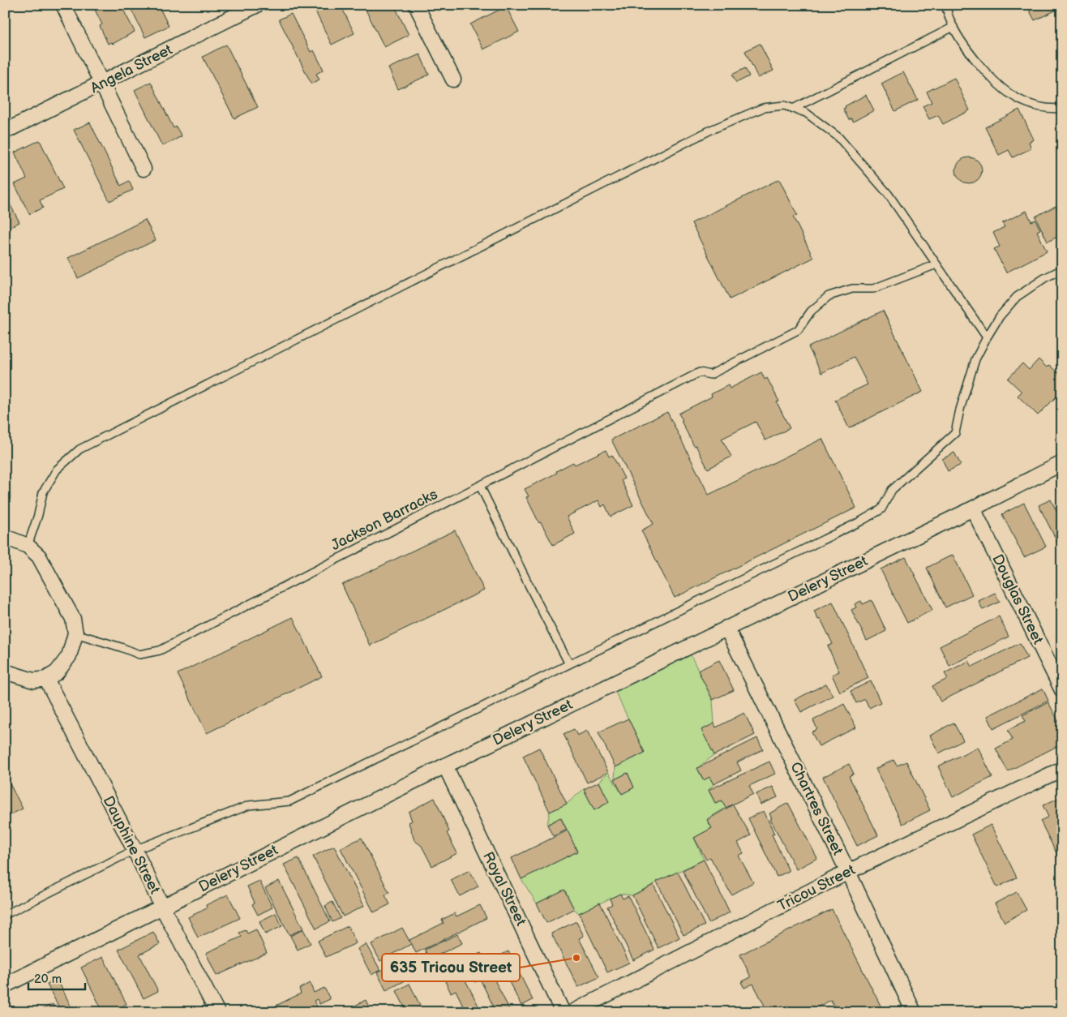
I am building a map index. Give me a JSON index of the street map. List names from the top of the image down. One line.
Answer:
{"streets":{"street":["Angela Street","Delery Street","Douglas Street","Chartres Street","Dauphine Street","Tricou Street","Royal Street"],"lane":["Jackson Barracks"]},"crossings":[["Delery Street","Douglas Street"],["Delery Street","Chartres Street"],["Delery Street","Dauphine Street"],["Delery Street","Royal Street"],["Chartres Street","Tricou Street"]],"places":["635 Tricou Street"],"scale_bar":"20 m"}
